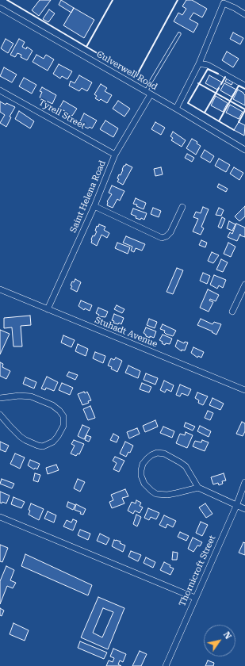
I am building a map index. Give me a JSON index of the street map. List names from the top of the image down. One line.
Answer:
{"streets":{"street":["Culverwell Road","Tyrell Street","Saint Helena Road","Stuhadt Avenue","Thornicroft Street"]},"crossings":[["Culverwell Road","Saint Helena Road"],["Tyrell Street","Saint Helena Road"],["Saint Helena Road","Stuhadt Avenue"]],"north":"top right"}
